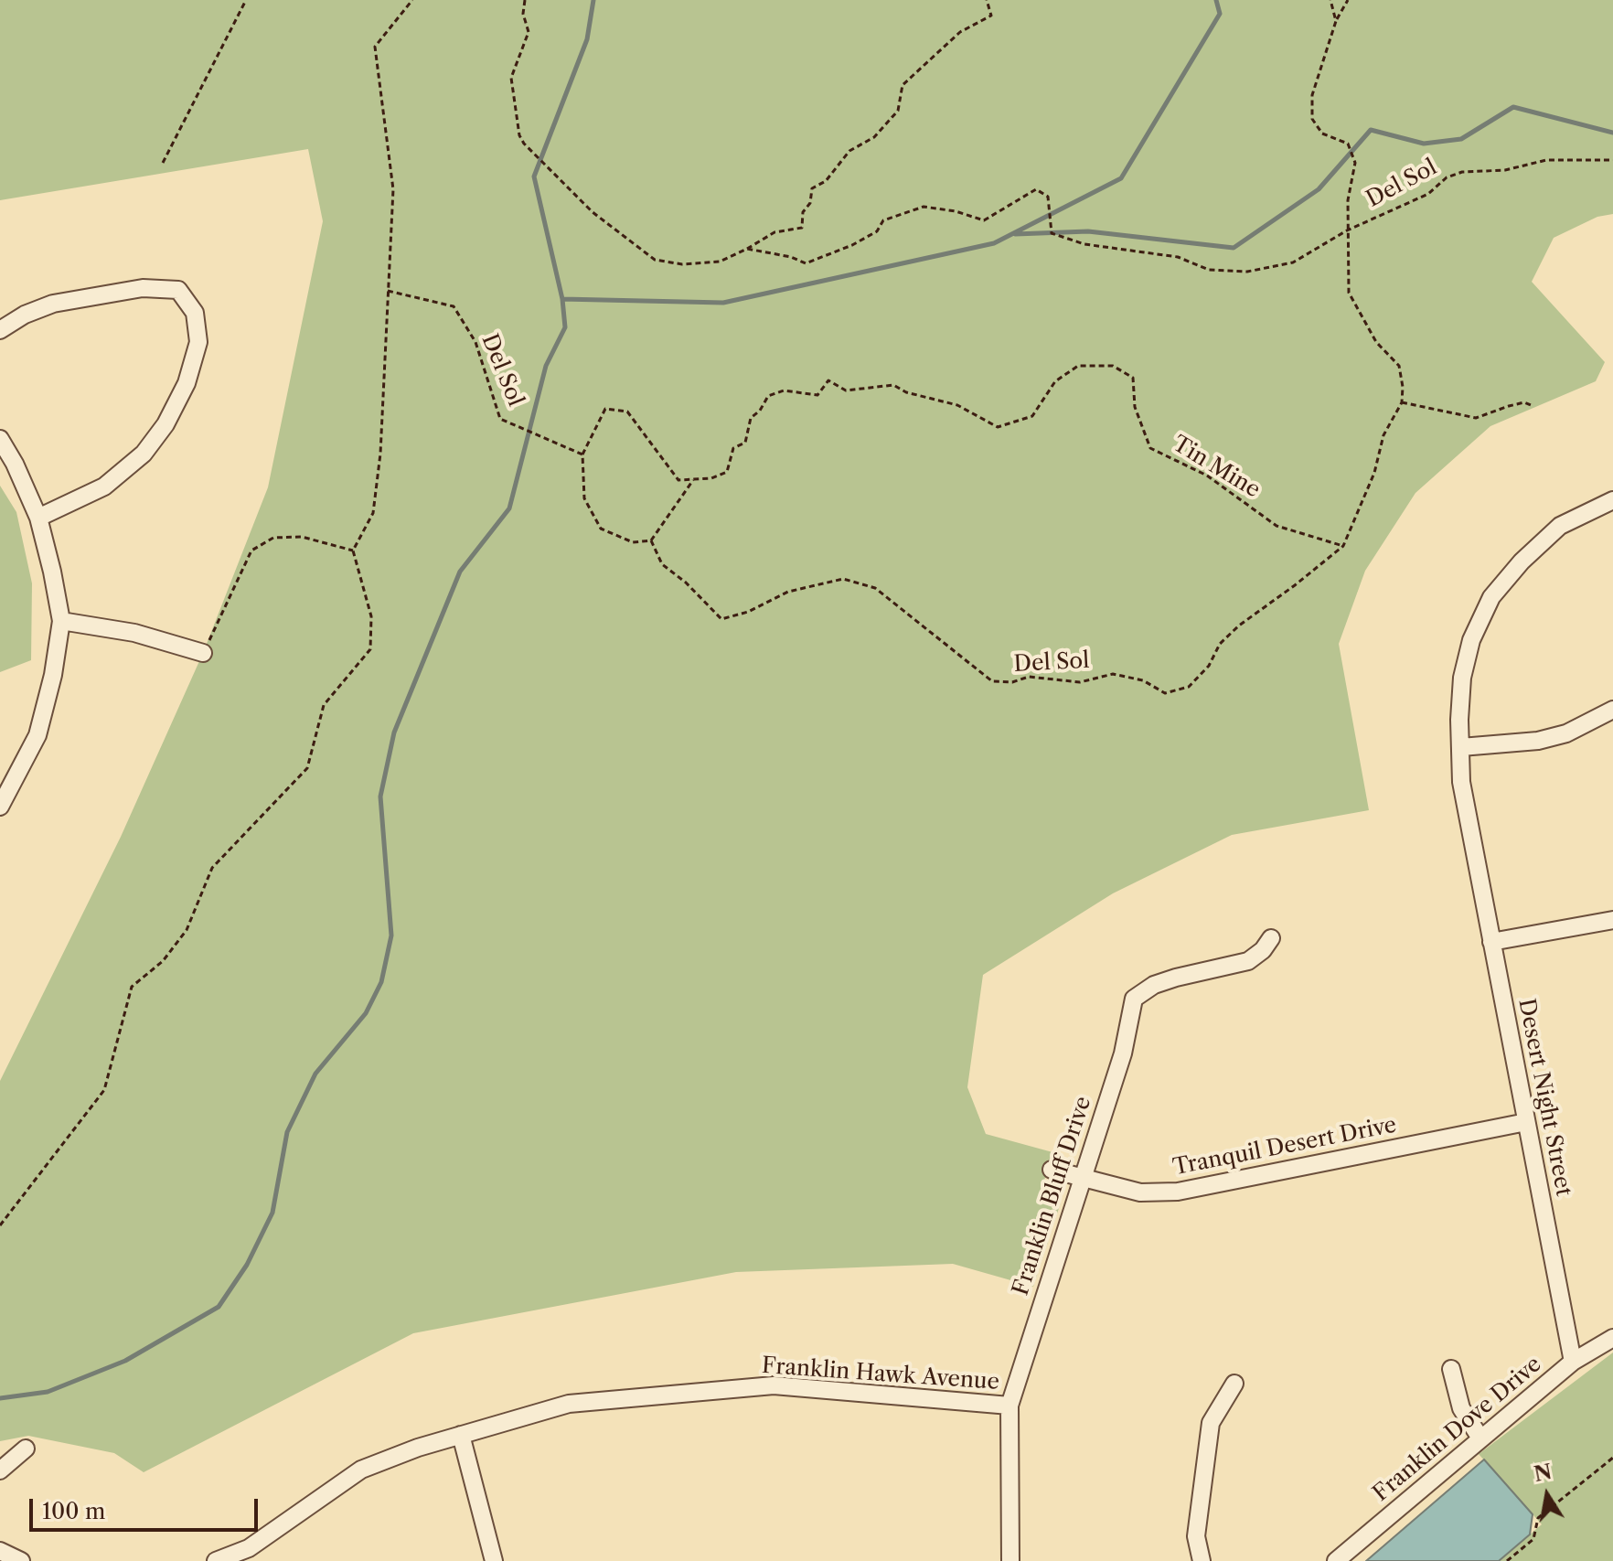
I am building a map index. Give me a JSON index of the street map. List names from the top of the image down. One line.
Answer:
{"streets":{"street":["Desert Night Street","Tranquil Desert Drive","Franklin Bluff Drive","Franklin Hawk Avenue","Franklin Dove Drive"],"path":["Del Sol","Tin Mine"]},"crossings":[["Del Sol","Tin Mine"],["Desert Night Street","Tranquil Desert Drive"],["Desert Night Street","Franklin Dove Drive"],["Tranquil Desert Drive","Franklin Bluff Drive"],["Franklin Bluff Drive","Franklin Hawk Avenue"]],"scale_bar":"100 m","north":"top"}
